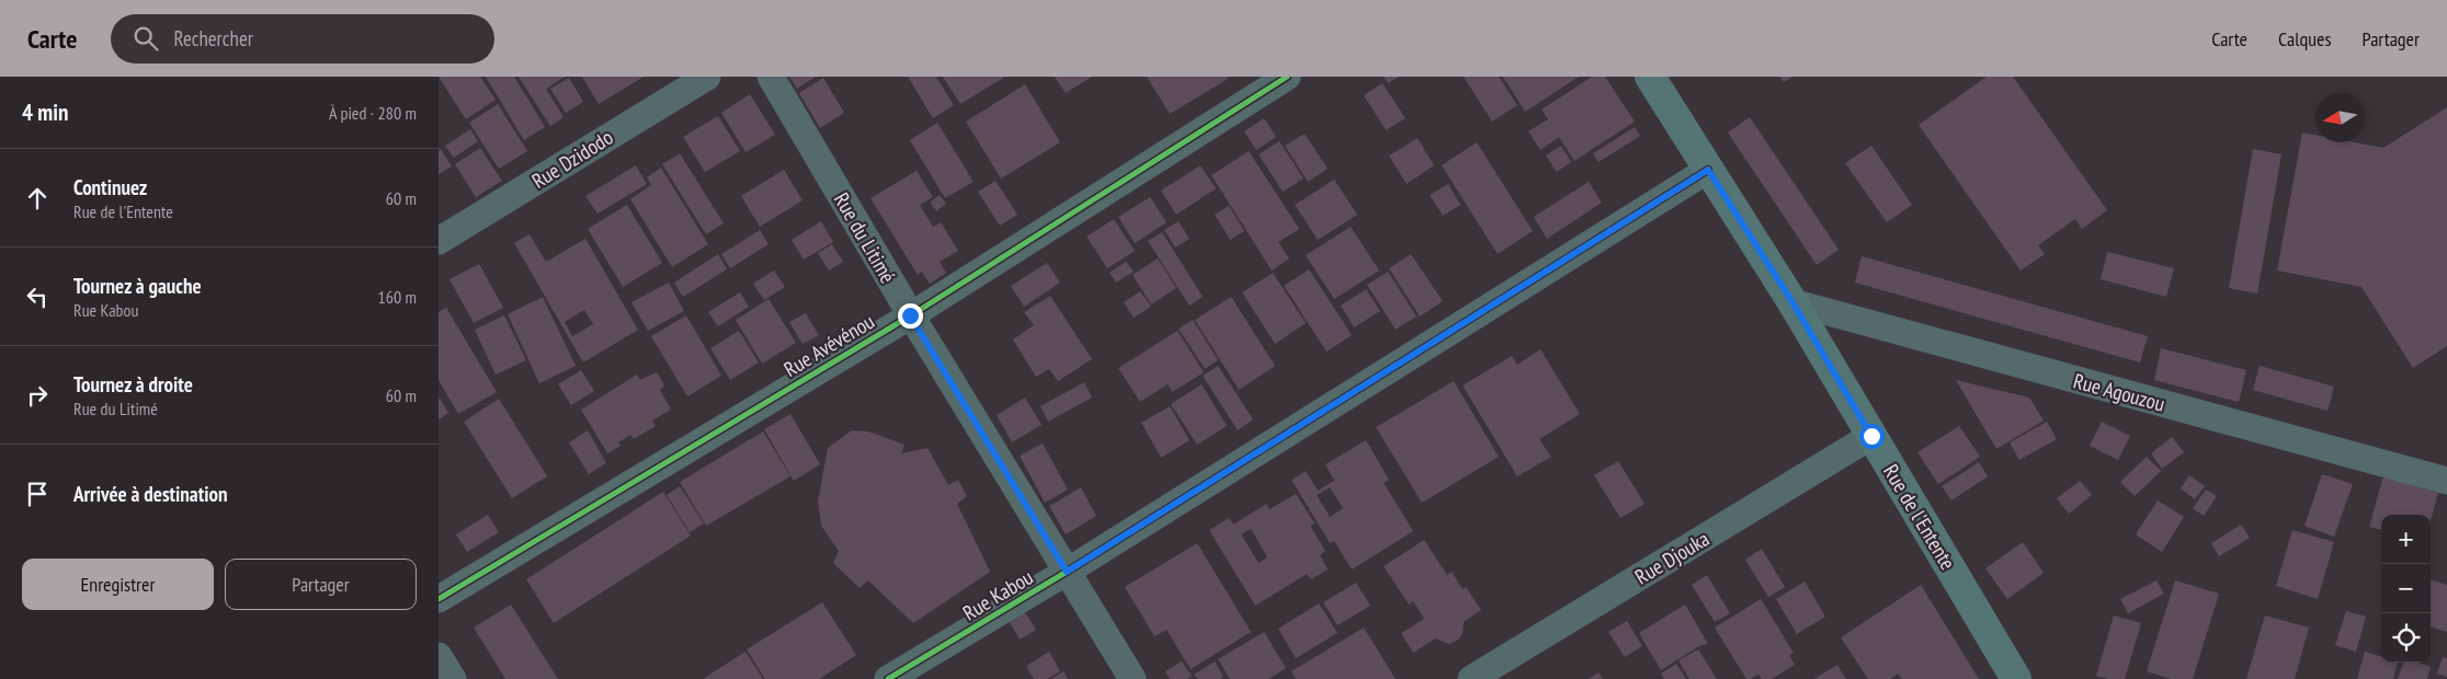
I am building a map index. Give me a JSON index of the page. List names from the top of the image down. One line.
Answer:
{"streets":{"street":["Rue Dzidodo","Rue du Litimé","Rue Avévénou","Rue Agouzou","Rue de l'Entente","Rue Djouka","Rue Kabou"]},"crossings":[["Rue du Litimé","Rue Avévénou"],["Rue du Litimé","Rue Kabou"],["Rue Agouzou","Rue de l'Entente"],["Rue de l'Entente","Rue Djouka"],["Rue de l'Entente","Rue Kabou"]],"north":"left","page":{"header":"Carte","search":"Rechercher","nav":["Carte","Calques","Partager"],"heading":["4 min","À pied · 280 m"],"list":[["Continuez","Rue de l'Entente","60 m"],["Tournez à gauche","Rue Kabou","160 m"],["Tournez à droite","Rue du Litimé","60 m"],"Arrivée à destination"],"map_buttons":["+","−"],"buttons":["Enregistrer","Partager"]}}
